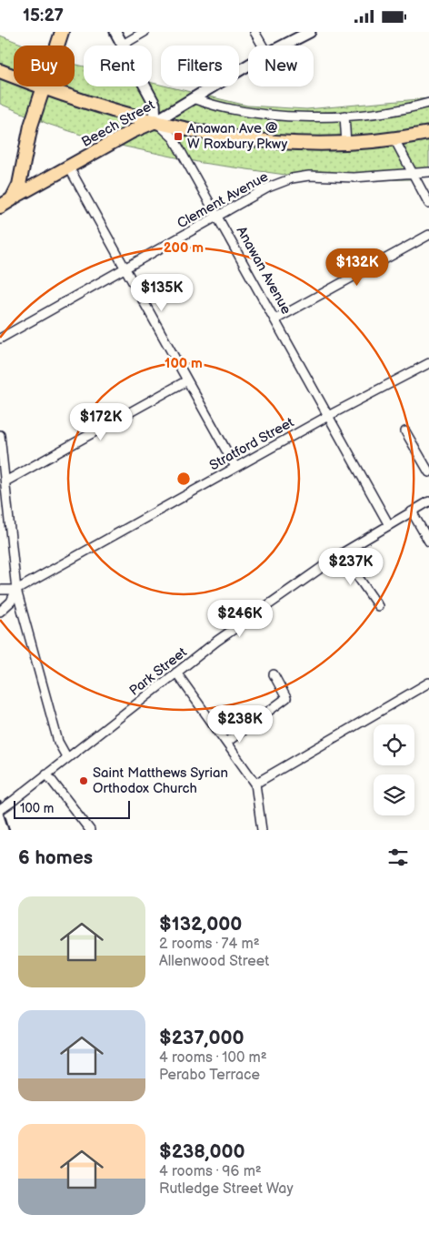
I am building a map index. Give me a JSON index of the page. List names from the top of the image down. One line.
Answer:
{"streets":{"main road":["Beech Street"],"street":["Clement Avenue","Anawan Avenue","Stratford Street","Park Street"]},"crossings":[["Beech Street","Anawan Avenue"],["Clement Avenue","Anawan Avenue"],["Anawan Avenue","Stratford Street"],["Anawan Avenue","Park Street"]],"places":{"transit":["Anawan Ave @ W Roxbury Pkwy"],"other":["Saint Matthews Syrian Orthodox Church"]},"scale_bar":"100 m","page":{"status":"15:27","chip":["Buy","Rent","Filters","New"],"price":["$132K","$135K","$172K","$237K","$246K","$238K"],"scale":"100 m","heading":"6 homes","list":[{"name":"$132,000","note":"2 rooms · 74 m² · Allenwood Street"},{"name":"$237,000","note":"4 rooms · 100 m² · Perabo Terrace"},{"name":"$238,000","note":"4 rooms · 96 m² · Rutledge Street Way"}]},"rings":["200 m","100 m"]}
